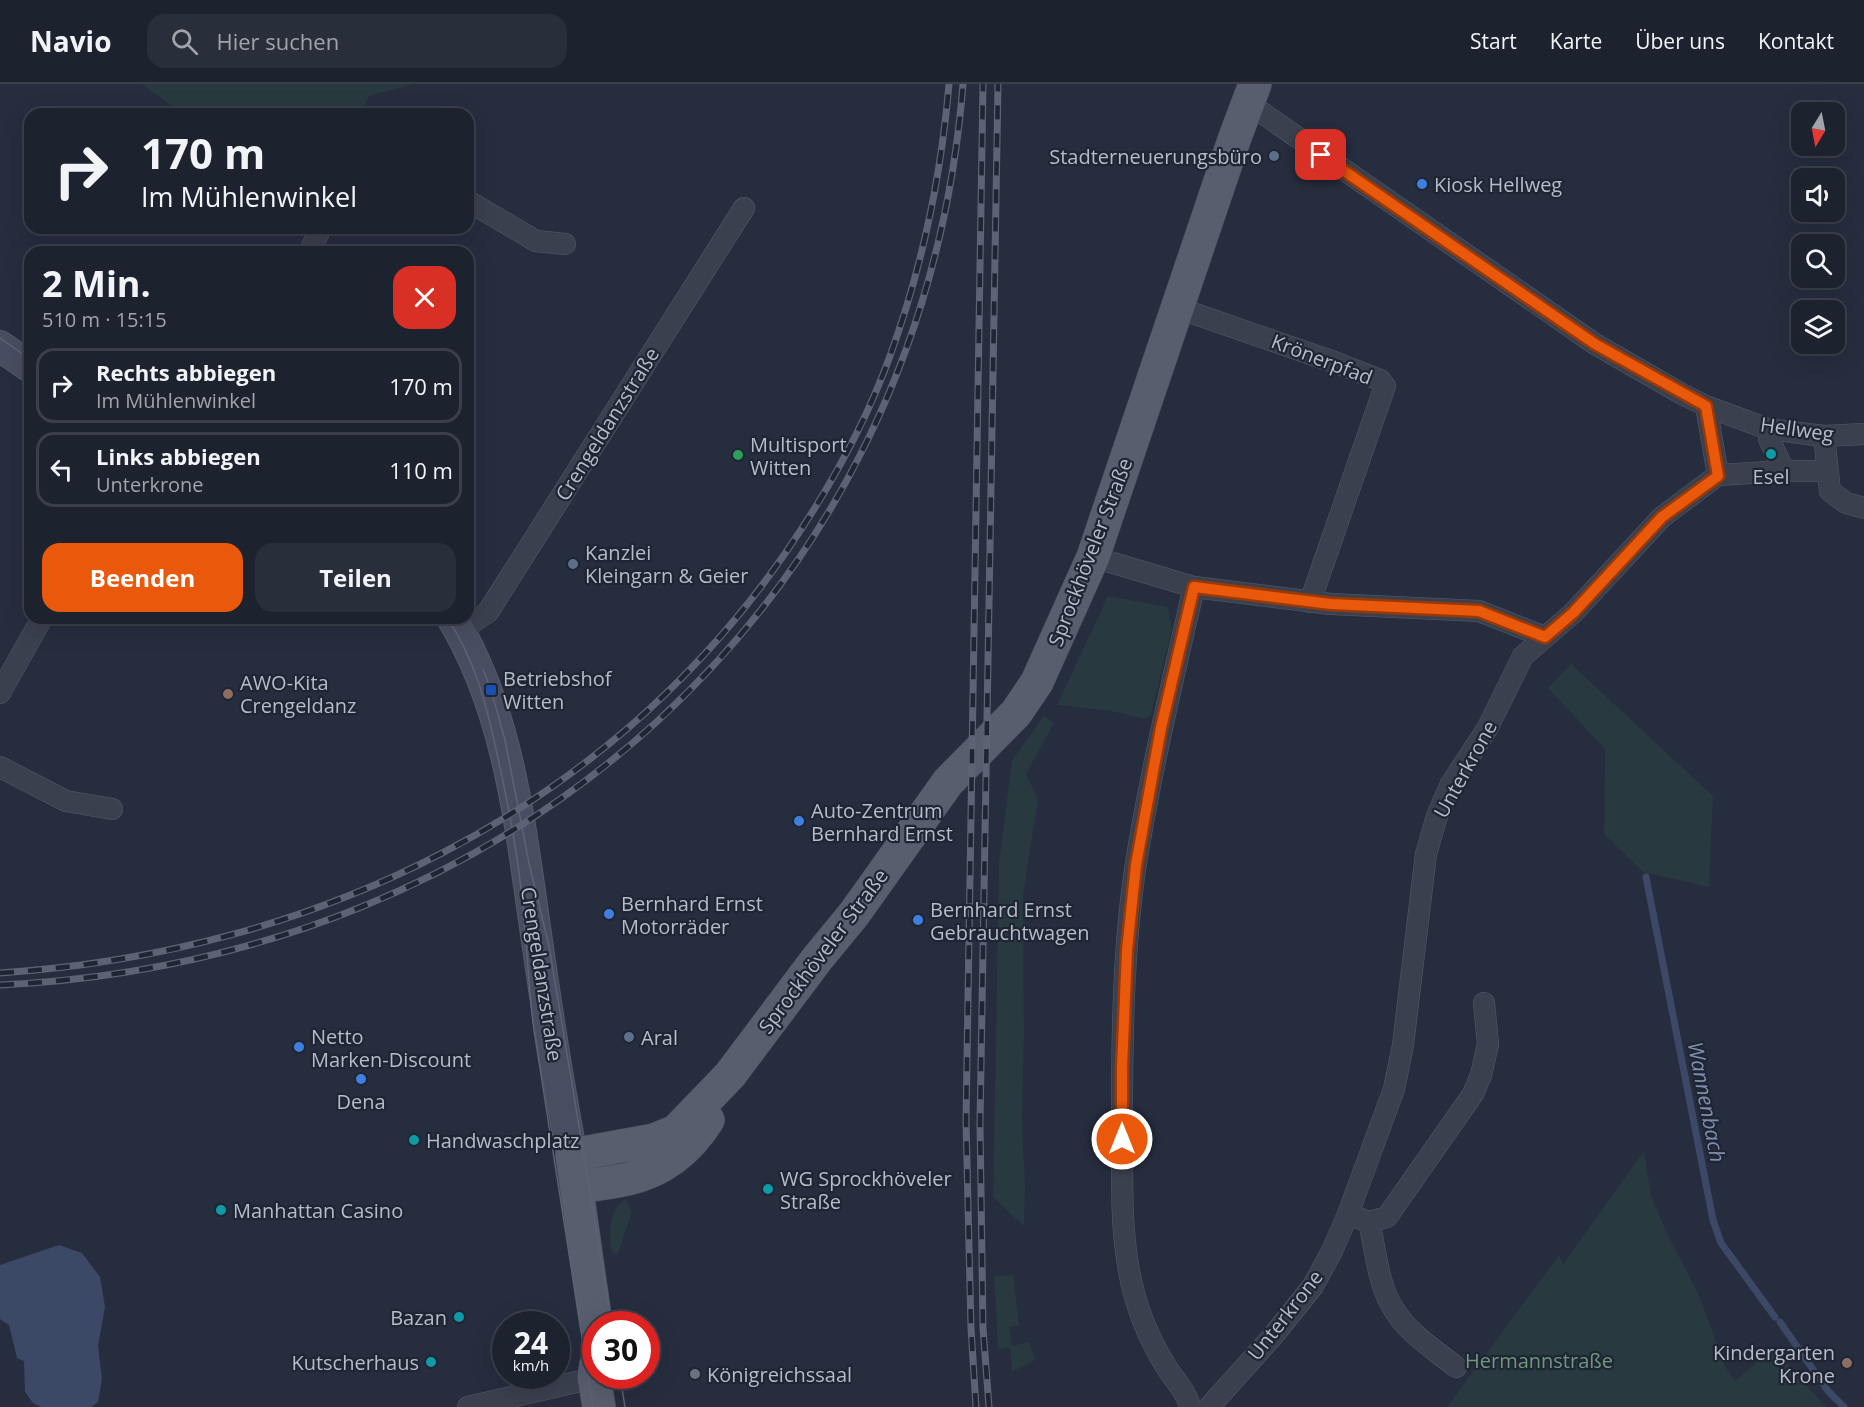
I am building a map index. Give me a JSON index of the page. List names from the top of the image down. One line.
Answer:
{"streets":{"main road":["Crengeldanzstraße","Sprockhöveler Straße"],"street":["Krönerpfad","Hellweg","Unterkrone"]},"crossings":[["Krönerpfad","Sprockhöveler Straße"],["Crengeldanzstraße","Sprockhöveler Straße"],["Hellweg","Sprockhöveler Straße"]],"water":["Wannenbach"],"parks":["Hermannstraße"],"places":{"other":["Stadterneuerungsbüro","Kiosk Hellweg","Esel","Multisport Witten","Kanzlei Kleingarn & Geier","AWO-Kita Crengeldanz","Auto-Zentrum Bernhard Ernst","Bernhard Ernst Motorräder","Bernhard Ernst Gebrauchtwagen","Aral","Netto Marken-Discount","Dena","Handwaschplatz","WG Sprockhöveler Straße","Manhattan Casino","Bazan","Kutscherhaus","Kindergarten Krone","Königreichssaal"],"transit":["Betriebshof Witten"]},"north":"bottom","page":{"header":"Navio","search":"Hier suchen","nav":["Start","Karte","Über uns","Kontakt"],"turn":["170 m","Im Mühlenwinkel"],"heading":["2 Min.","510 m · 15:15"],"list":[{"name":"Rechts abbiegen","note":"Im Mühlenwinkel","value":"170 m"},{"name":"Links abbiegen","note":"Unterkrone","value":"110 m"}],"buttons":["Beenden","Teilen"],"speed":"24 km/h","limit":"30"}}
